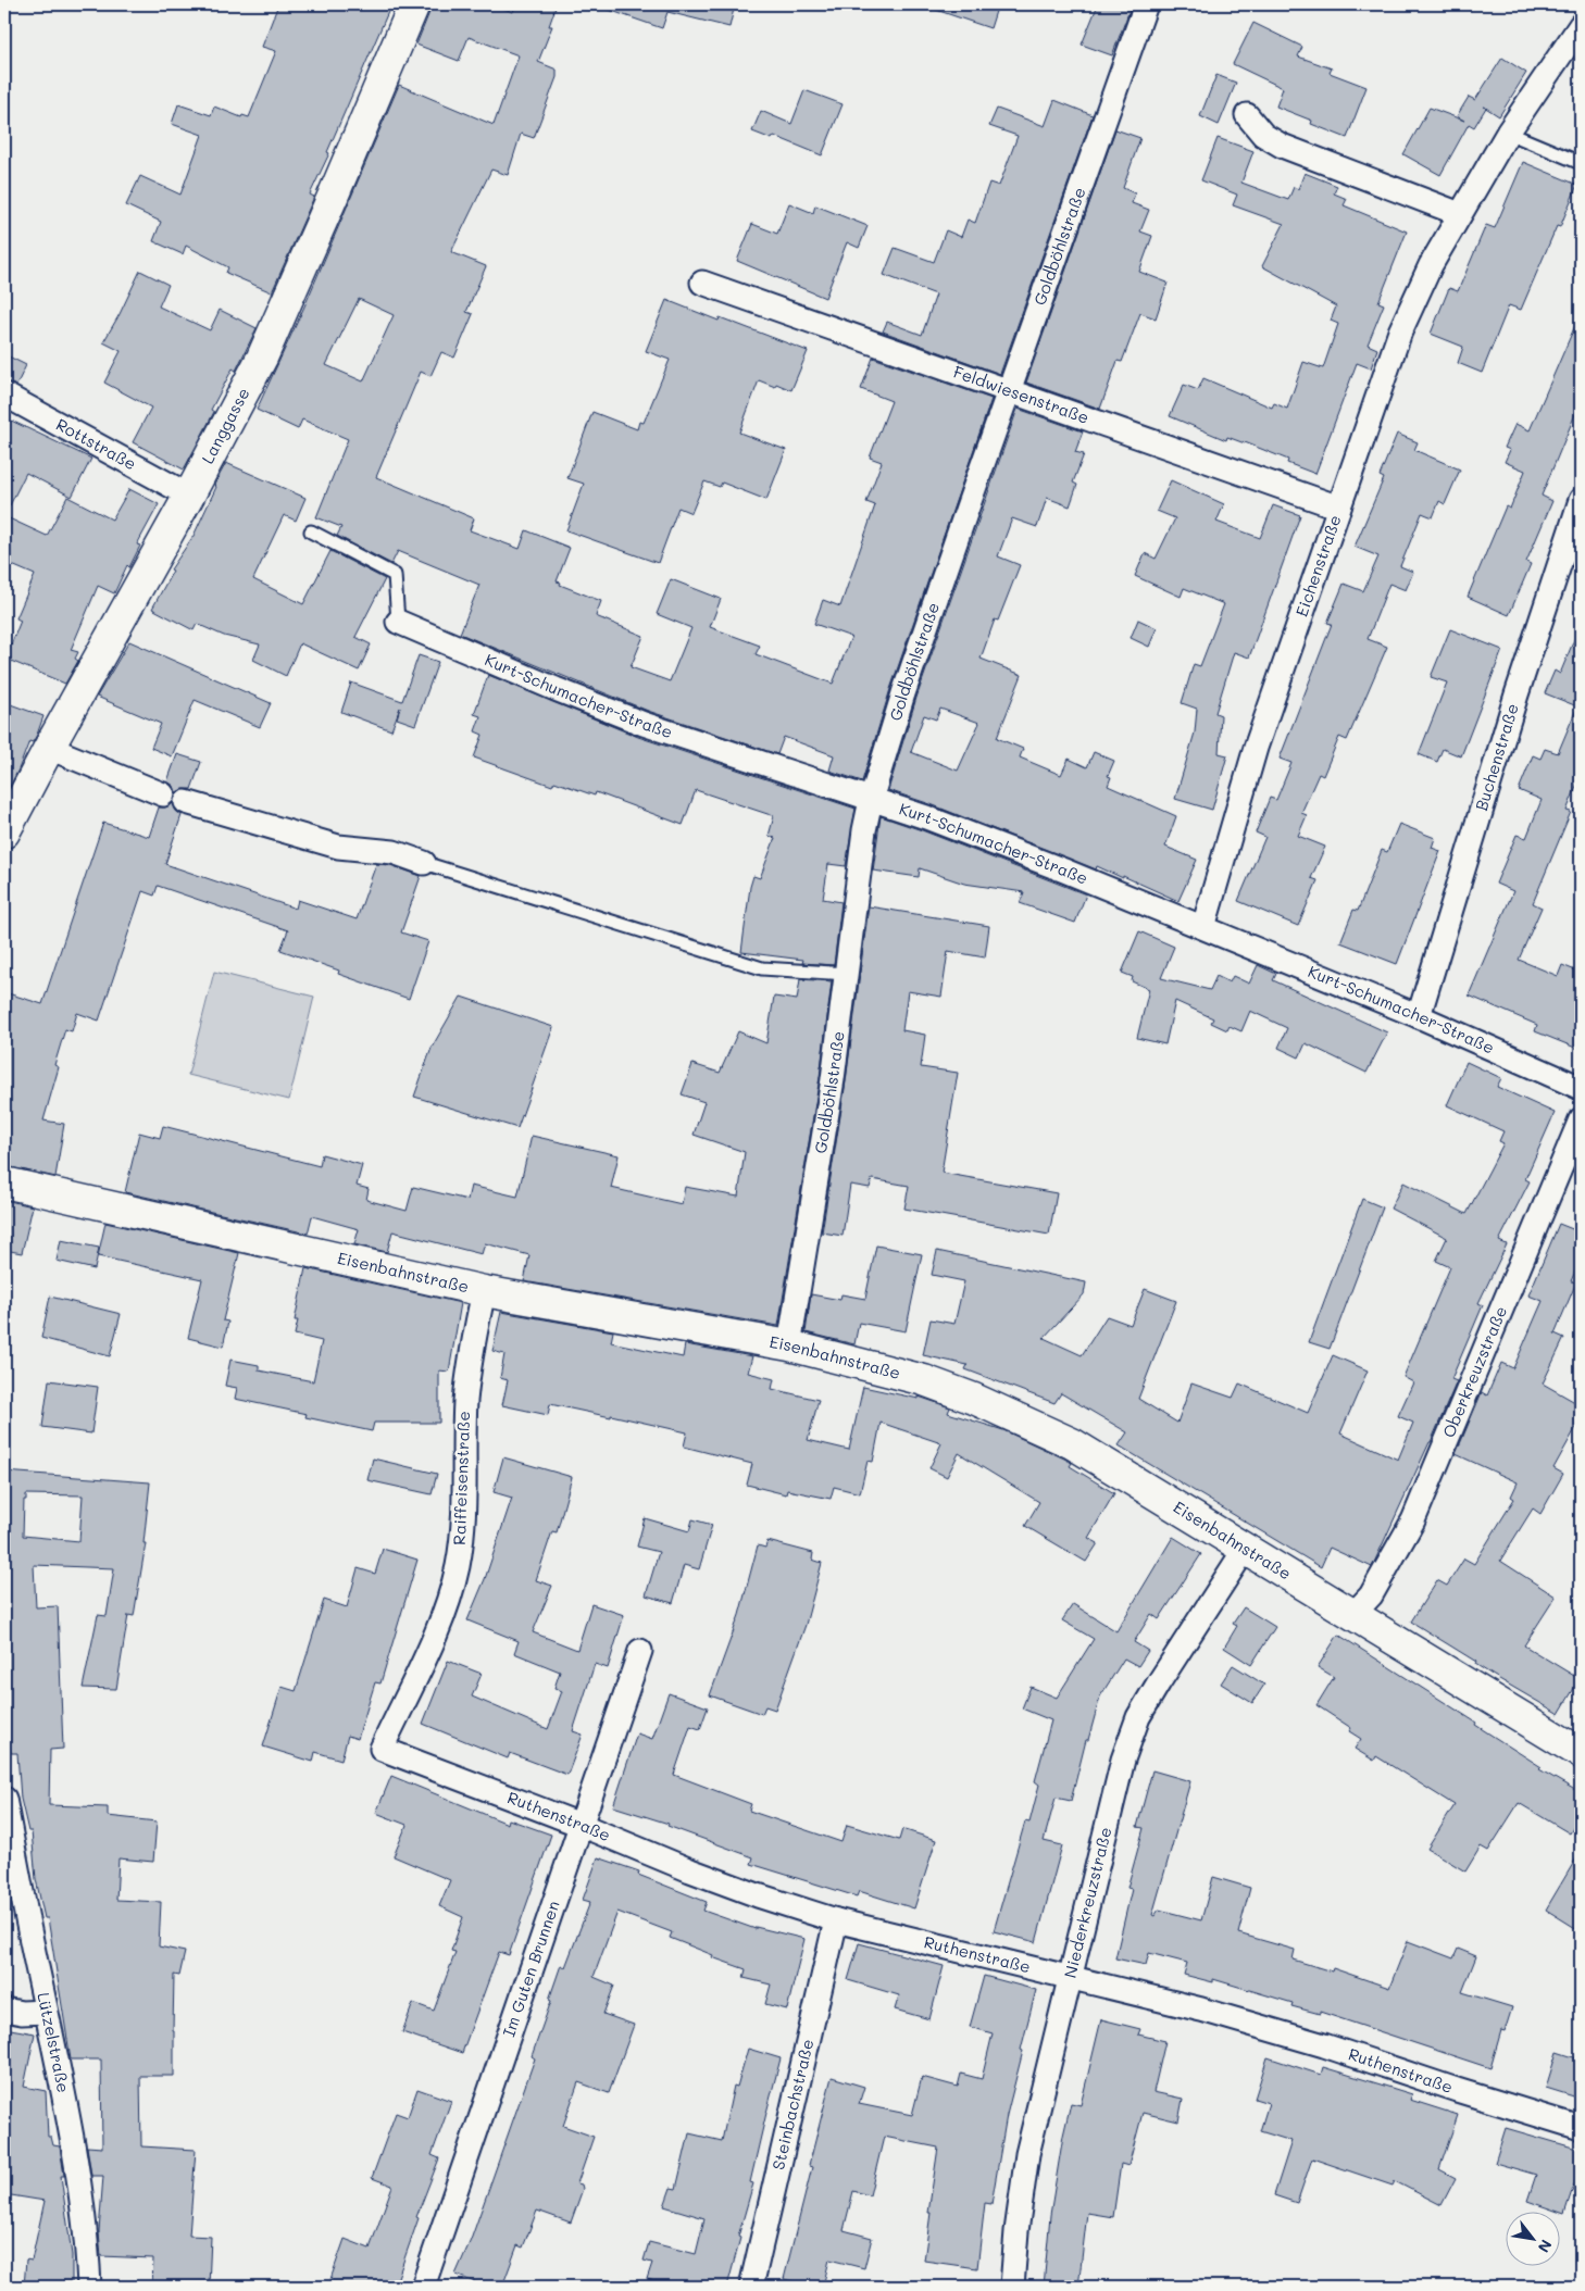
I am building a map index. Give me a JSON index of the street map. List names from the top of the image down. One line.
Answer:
{"streets":{"main road":["Langgasse","Eisenbahnstraße"],"street":["Goldböhlstraße","Feldwiesenstraße","Rottstraße","Eichenstraße","Kurt-Schumacher-Straße","Buchenstraße","Oberkreuzstraße","Raiffeisenstraße","Ruthenstraße","Niederkreuzstraße","Im Guten Brunnen","Lützelstraße","Steinbachstraße"]},"crossings":[["Goldböhlstraße","Feldwiesenstraße"],["Goldböhlstraße","Kurt-Schumacher-Straße"],["Goldböhlstraße","Eisenbahnstraße"],["Feldwiesenstraße","Eichenstraße"],["Langgasse","Rottstraße"],["Eichenstraße","Kurt-Schumacher-Straße"],["Kurt-Schumacher-Straße","Buchenstraße"],["Eisenbahnstraße","Oberkreuzstraße"],["Eisenbahnstraße","Raiffeisenstraße"],["Eisenbahnstraße","Niederkreuzstraße"],["Raiffeisenstraße","Ruthenstraße"],["Ruthenstraße","Niederkreuzstraße"],["Ruthenstraße","Im Guten Brunnen"],["Ruthenstraße","Steinbachstraße"]],"north":"bottom right"}
